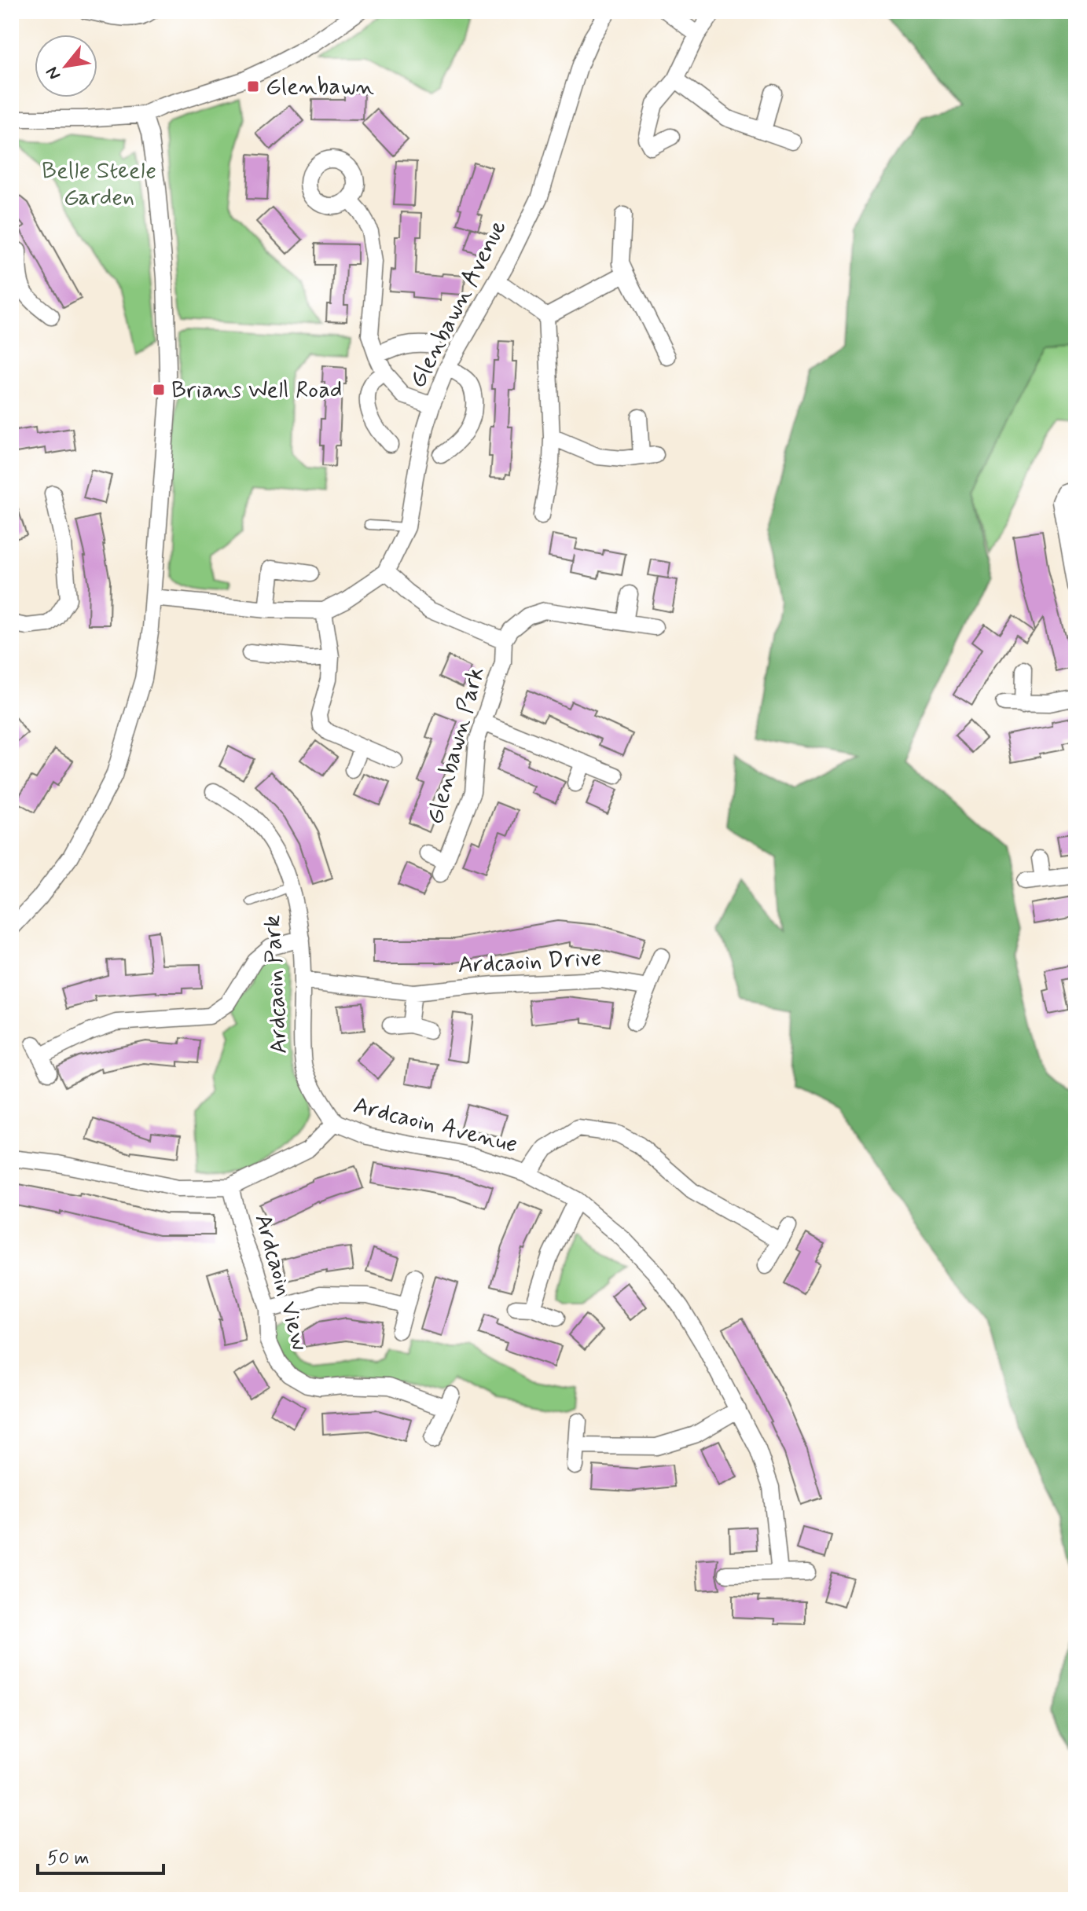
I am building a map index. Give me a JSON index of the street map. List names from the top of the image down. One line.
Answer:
{"streets":{"street":["Glenbawn Avenue","Glenbawn Park","Ardcaoin Drive","Ardcaoin Park","Ardcaoin Avenue","Ardcaoin View"]},"crossings":[["Glenbawn Avenue","Glenbawn Park"],["Ardcaoin Drive","Ardcaoin Park"],["Ardcaoin Park","Ardcaoin Avenue"],["Ardcaoin Avenue","Ardcaoin View"]],"parks":["Belle Steele Garden"],"places":{"transit":["Glenbawn","Brians Well Road"]},"scale_bar":"50 m","north":"bottom left"}
